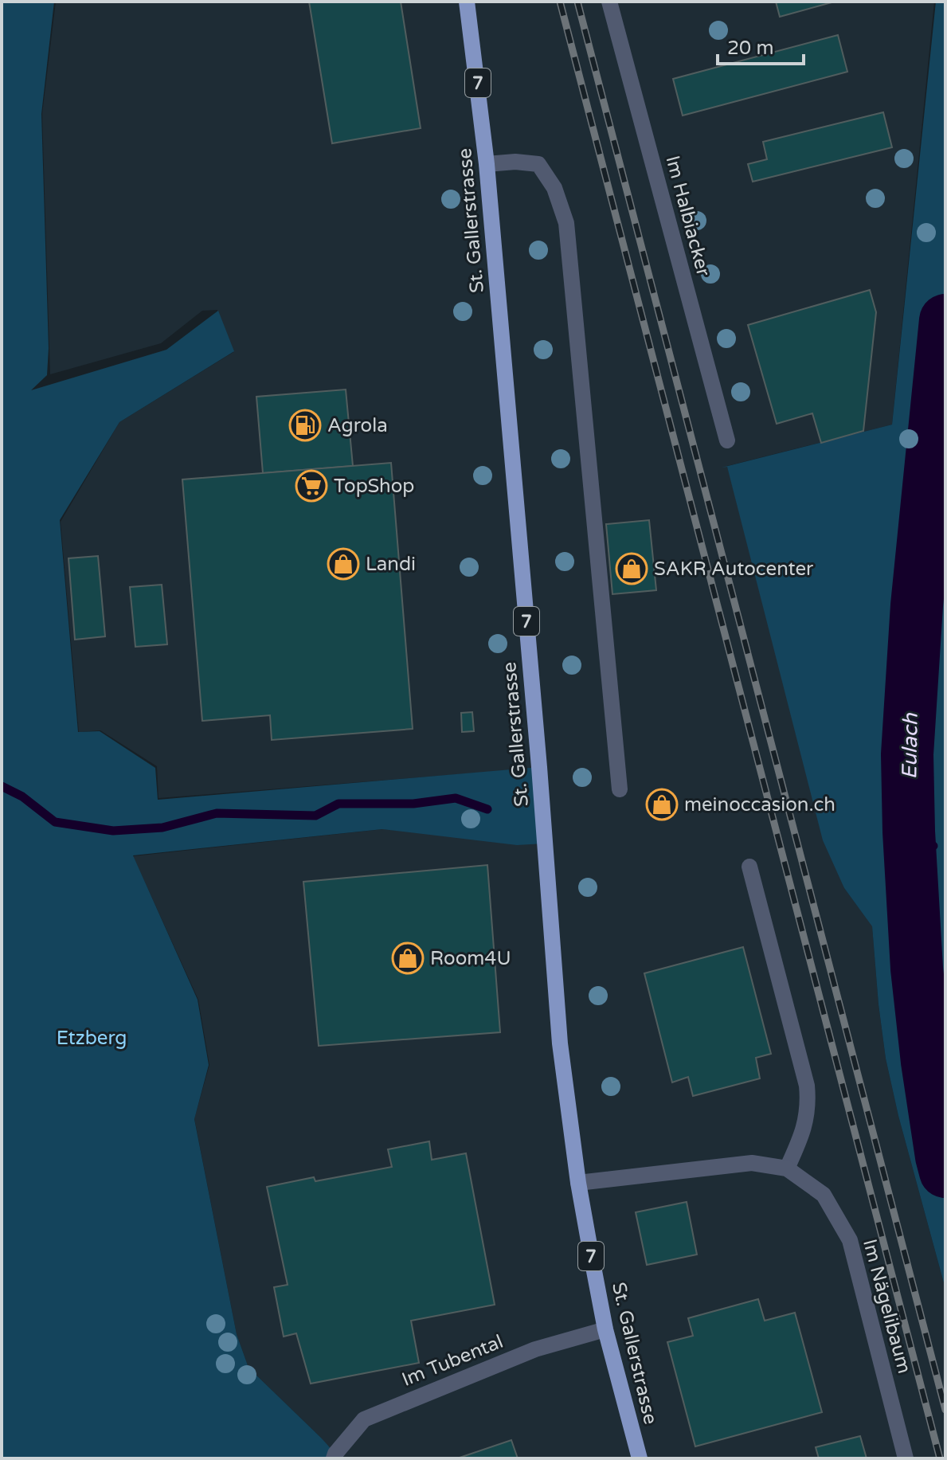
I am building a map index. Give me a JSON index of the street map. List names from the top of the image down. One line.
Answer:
{"streets":{"main road":["7","St. Gallerstrasse"],"street":["Im Halbiacker","Im Nägelibaum","Im Tubental"]},"crossings":[["St. Gallerstrasse","Im Nägelibaum"],["St. Gallerstrasse","Im Tubental"]],"water":["Eulach"],"parks":["Etzberg"],"places":{"fuel station":["Agrola"],"supermarket":["TopShop"],"shop":["Landi","SAKR Autocenter","meinoccasion.ch","Room4U"]},"scale_bar":"20 m"}
